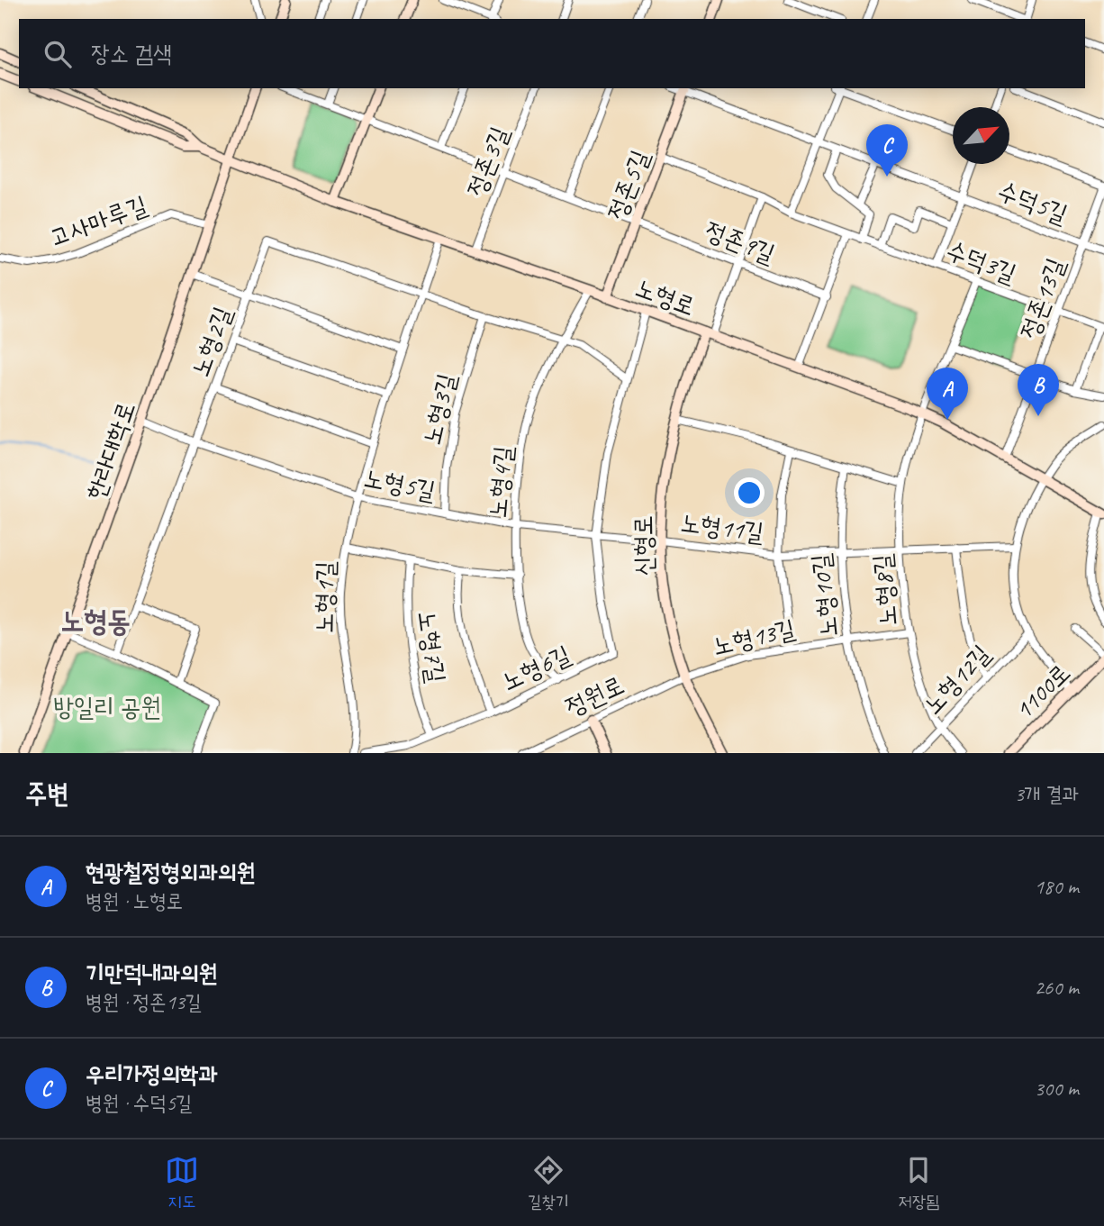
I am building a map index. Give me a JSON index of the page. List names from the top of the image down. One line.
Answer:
{"streets":{"main road":["정존5길","노형로","한라대학로","신형로","1100로"],"street":["정존3길","수덕5길","고사마루길","정존9길","수덕3길","정존13길","노형2길","노형3길","노형4길","노형5길","노형11길","노형8길","노형10길","노형1길","노형13길","노형7길","노형6길","노형12길","정원로"]},"crossings":[["정존3길","정존9길"],["정존3길","노형로"],["정존5길","수덕5길"],["정존5길","정존9길"],["정존5길","수덕3길"],["정존5길","노형로"],["수덕5길","정존13길"],["고사마루길","한라대학로"],["수덕3길","정존13길"],["수덕3길","노형8길"],["노형로","정존13길"],["노형로","한라대학로"],["노형로","노형4길"],["노형로","신형로"],["노형로","노형8길"],["노형로","노형1길"],["노형2길","노형5길"],["노형2길","노형1길"],["노형3길","노형5길"],["한라대학로","노형5길"],["노형4길","노형5길"],["노형4길","노형6길"],["노형5길","노형11길"],["노형5길","신형로"],["노형5길","노형1길"],["노형5길","노형6길"],["노형11길","신형로"],["노형11길","노형8길"],["노형11길","노형10길"],["노형11길","노형13길"],["신형로","노형13길"],["신형로","정원로"],["노형8길","노형13길"],["노형8길","노형12길"],["노형10길","노형13길"],["노형13길","정원로"],["노형7길","노형6길"]],"districts":["노형동"],"parks":["방일리 공원"],"north":"top right","page":{"search":"장소 검색","pins":["C","B","A"],"heading":["주변","3개 결과"],"list":[{"mark":"A","name":"현광철정형외과의원","note":"병원 · 노형로","value":"180 m"},{"mark":"B","name":"기만덕내과의원","note":"병원 · 정존13길","value":"260 m"},{"mark":"C","name":"우리가정의학과","note":"병원 · 수덕5길","value":"300 m"}],"nav":["지도","길찾기","저장됨"]}}
